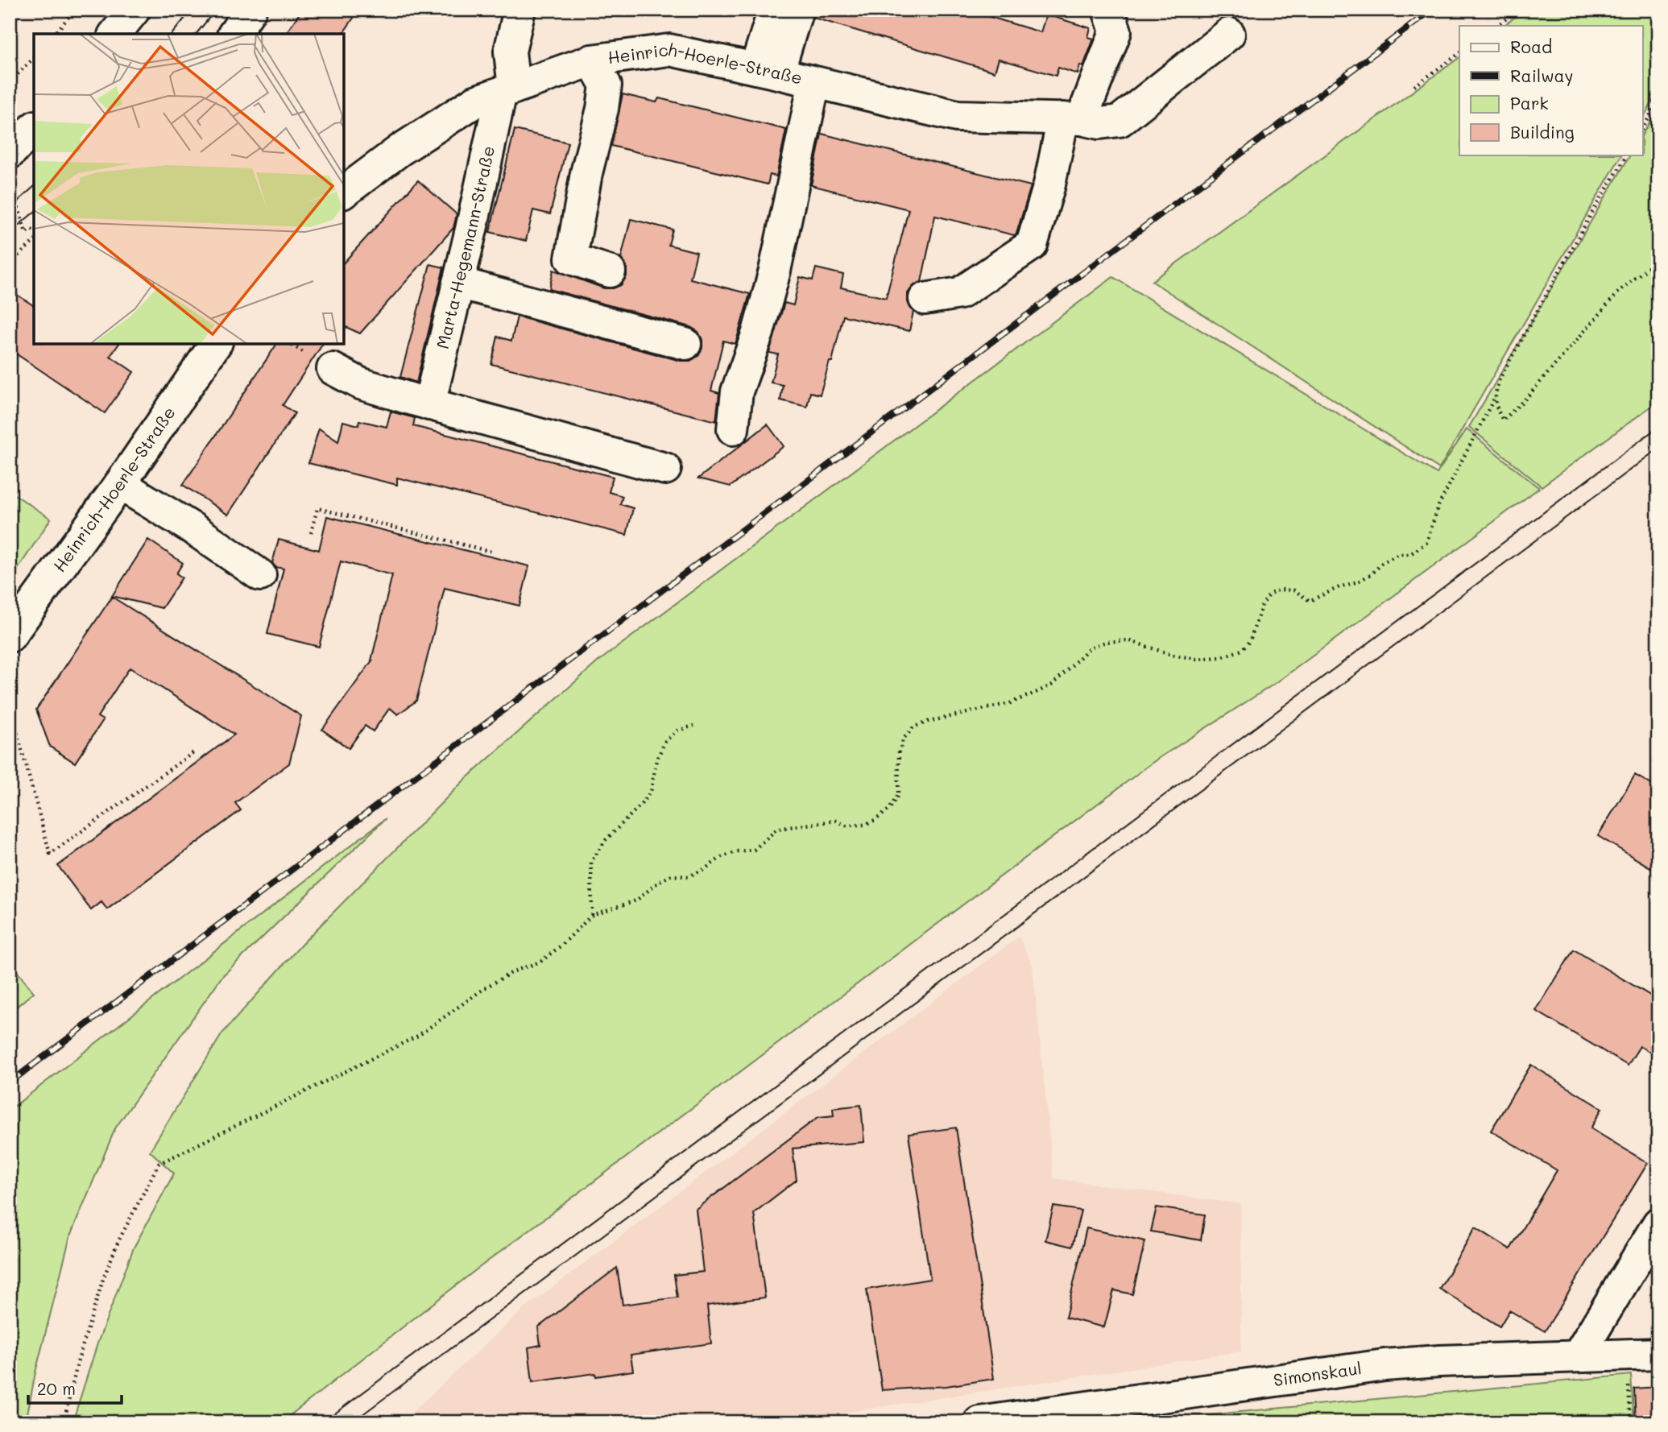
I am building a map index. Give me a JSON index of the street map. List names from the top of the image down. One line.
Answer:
{"streets":{"street":["Heinrich-Hoerle-Straße","Marta-Hegemann-Straße","Simonskaul"]},"crossings":[["Heinrich-Hoerle-Straße","Marta-Hegemann-Straße"]],"legend":["Road","Railway","Park","Building"],"scale_bar":"20 m"}
